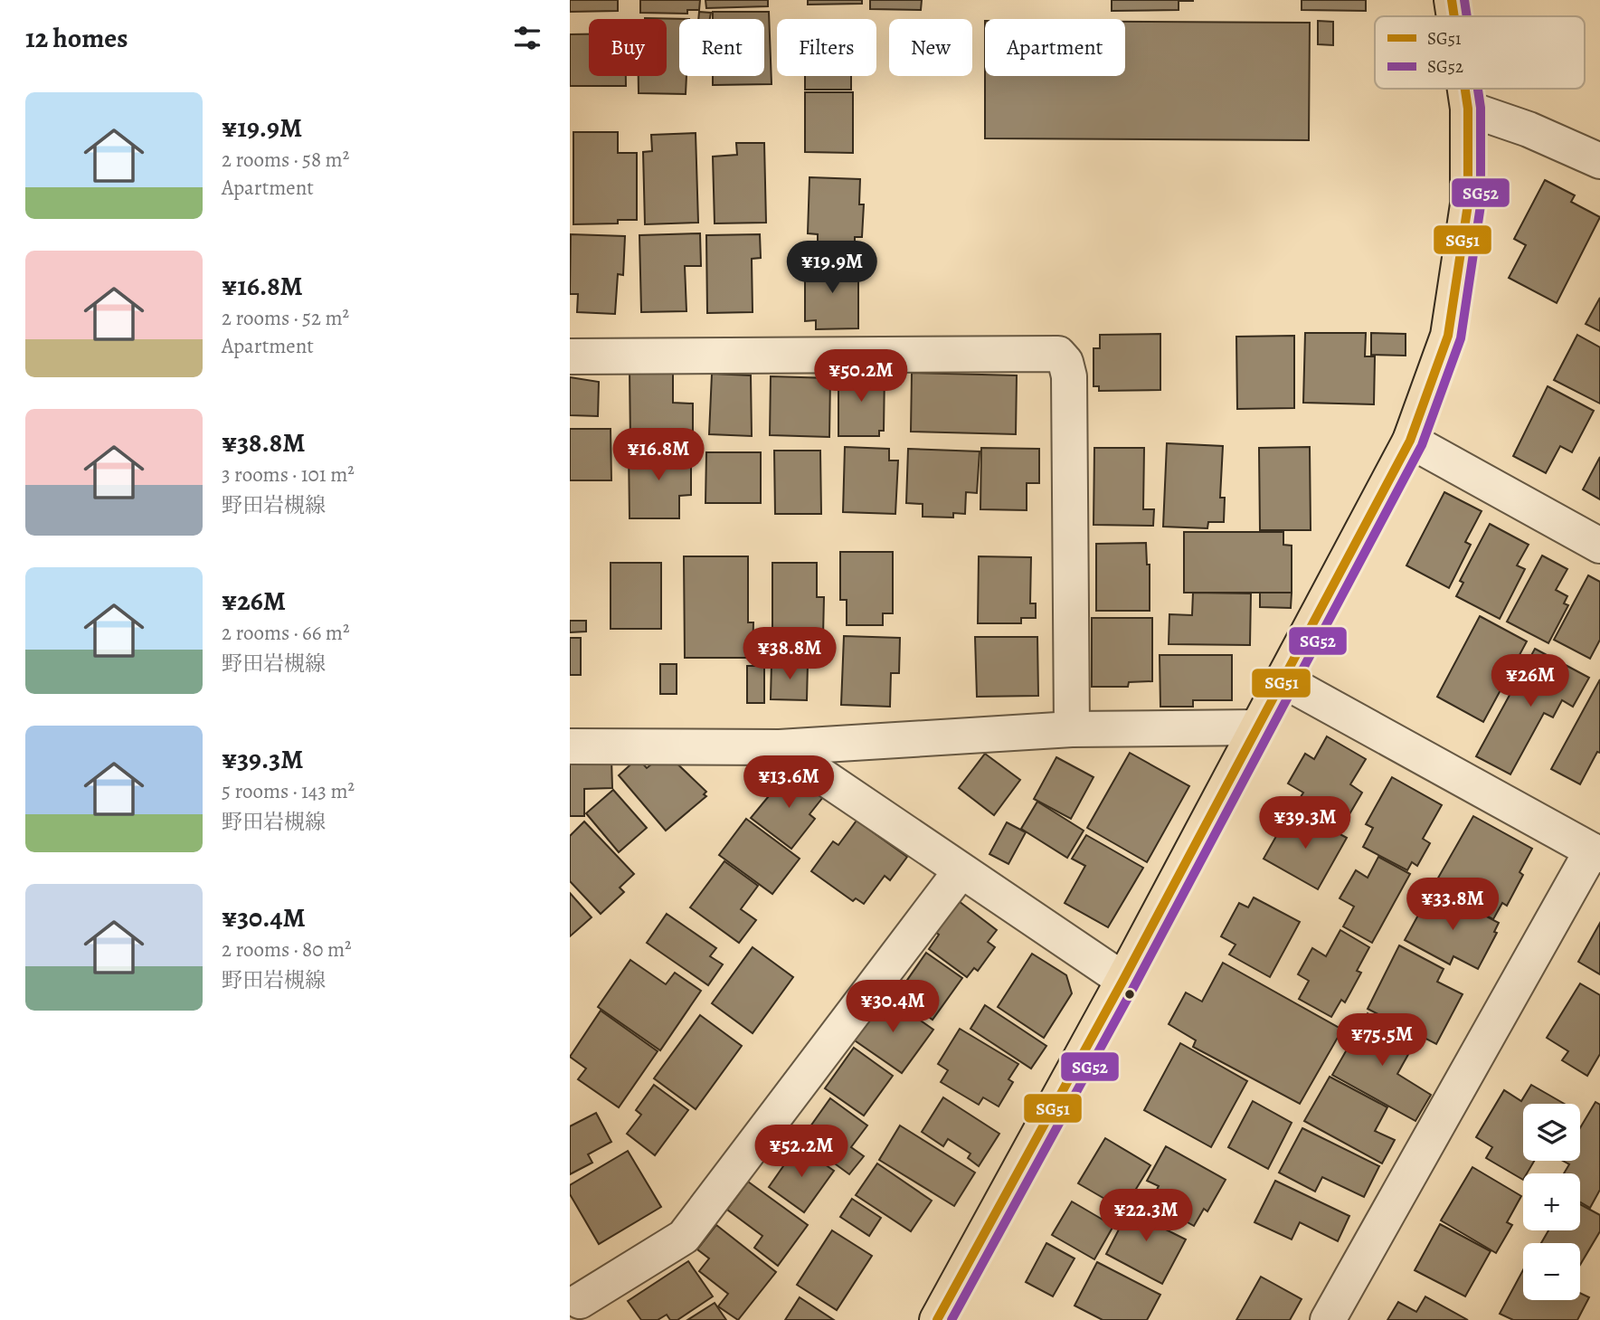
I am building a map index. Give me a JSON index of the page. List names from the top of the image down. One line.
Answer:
{"lines":["transit line SG51","transit line SG52"],"legend":["SG51","SG52"],"page":{"heading":"12 homes","chip":["Buy","Rent","Filters","New","Apartment"],"list":[{"name":"¥19.9M","note":"2 rooms · 58 m² · Apartment"},{"name":"¥16.8M","note":"2 rooms · 52 m² · Apartment"},{"name":"¥38.8M","note":"3 rooms · 101 m² · 野田岩槻線"},{"name":"¥26M","note":"2 rooms · 66 m² · 野田岩槻線"},{"name":"¥39.3M","note":"5 rooms · 143 m² · 野田岩槻線"},{"name":"¥30.4M","note":"2 rooms · 80 m² · 野田岩槻線"}],"price":["¥19.9M","¥50.2M","¥16.8M","¥38.8M","¥26M","¥13.6M","¥39.3M","¥33.8M","¥30.4M","¥75.5M","¥52.2M","¥22.3M"],"map_buttons":["+","−"]}}
